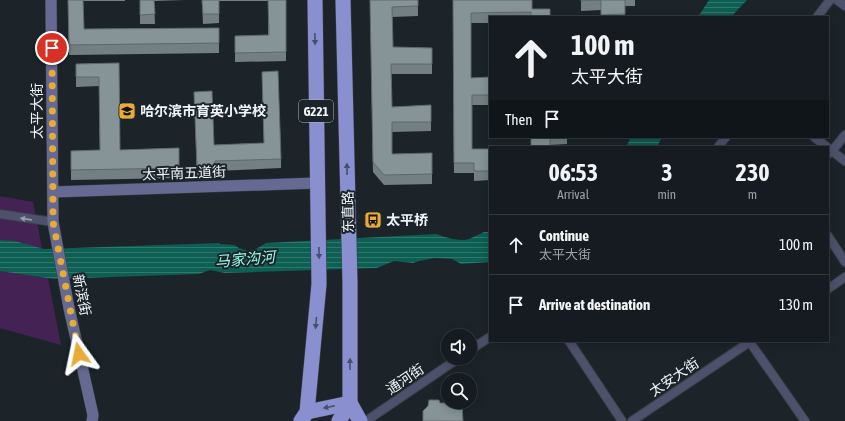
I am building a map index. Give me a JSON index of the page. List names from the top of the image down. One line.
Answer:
{"streets":{"highway":["G221","东直路"],"street":["太平大街","太平南五道街","新滨街","太安大街","通河街"]},"crossings":[["太平大街","太平南五道街"],["太平大街","新滨街"],["G221","太平南五道街"]],"water":["马家沟河"],"places":{"school or university":["哈尔滨市育英小学校"],"bus stop":["太平桥"]},"page":{"turn":["100 m","太平大街"],"then":"Then","eta":["06:53","Arrival","3","min","230","m"],"list":[{"name":"Continue","note":"太平大街","value":"100 m"},{"name":"Arrive at destination","value":"130 m"}]}}
